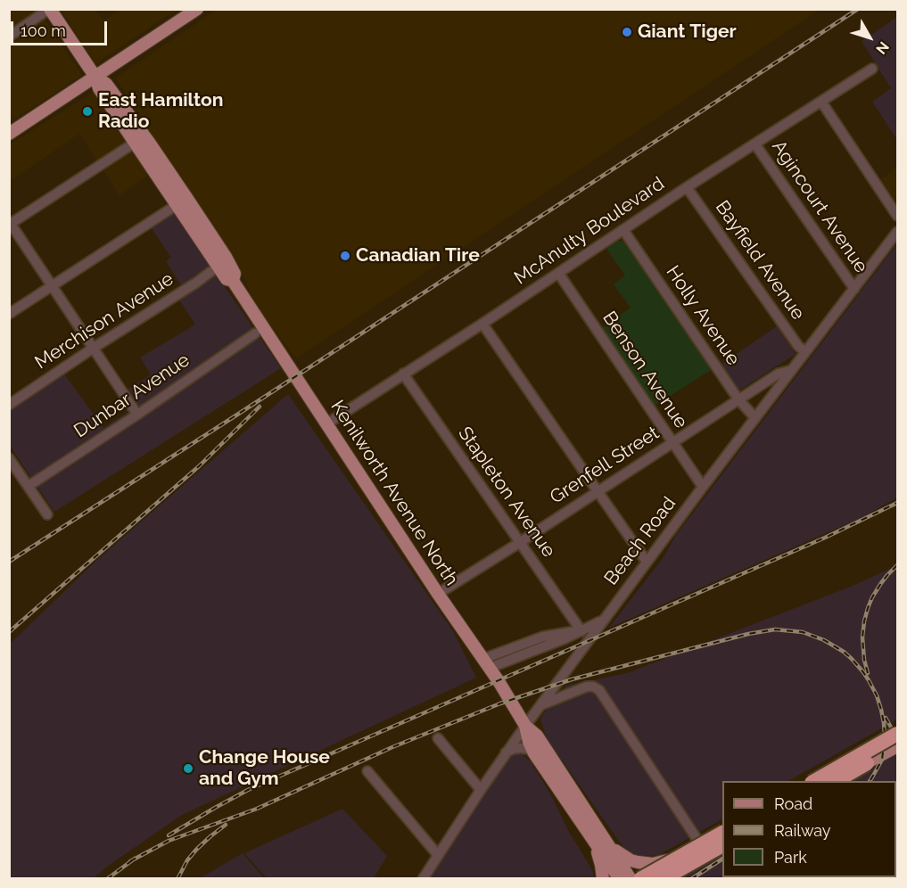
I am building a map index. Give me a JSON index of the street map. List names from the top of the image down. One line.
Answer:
{"streets":{"main road":["Kenilworth Avenue North"],"street":["Agincourt Avenue","McAnulty Boulevard","Bayfield Avenue","Holly Avenue","Merchison Avenue","Benson Avenue","Dunbar Avenue","Grenfell Street","Stapleton Avenue","Beach Road"]},"crossings":[["Agincourt Avenue","McAnulty Boulevard"],["Agincourt Avenue","Beach Road"],["McAnulty Boulevard","Bayfield Avenue"],["McAnulty Boulevard","Holly Avenue"],["McAnulty Boulevard","Benson Avenue"],["McAnulty Boulevard","Stapleton Avenue"],["McAnulty Boulevard","Kenilworth Avenue North"],["Bayfield Avenue","Beach Road"],["Holly Avenue","Grenfell Street"],["Holly Avenue","Beach Road"],["Merchison Avenue","Kenilworth Avenue North"],["Benson Avenue","Grenfell Street"],["Benson Avenue","Beach Road"],["Grenfell Street","Stapleton Avenue"],["Grenfell Street","Kenilworth Avenue North"],["Grenfell Street","Beach Road"],["Kenilworth Avenue North","Beach Road"]],"places":["Giant Tiger","East Hamilton Radio","Canadian Tire","Change House and Gym"],"legend":["Road","Railway","Park"],"scale_bar":"100 m","north":"bottom right"}
